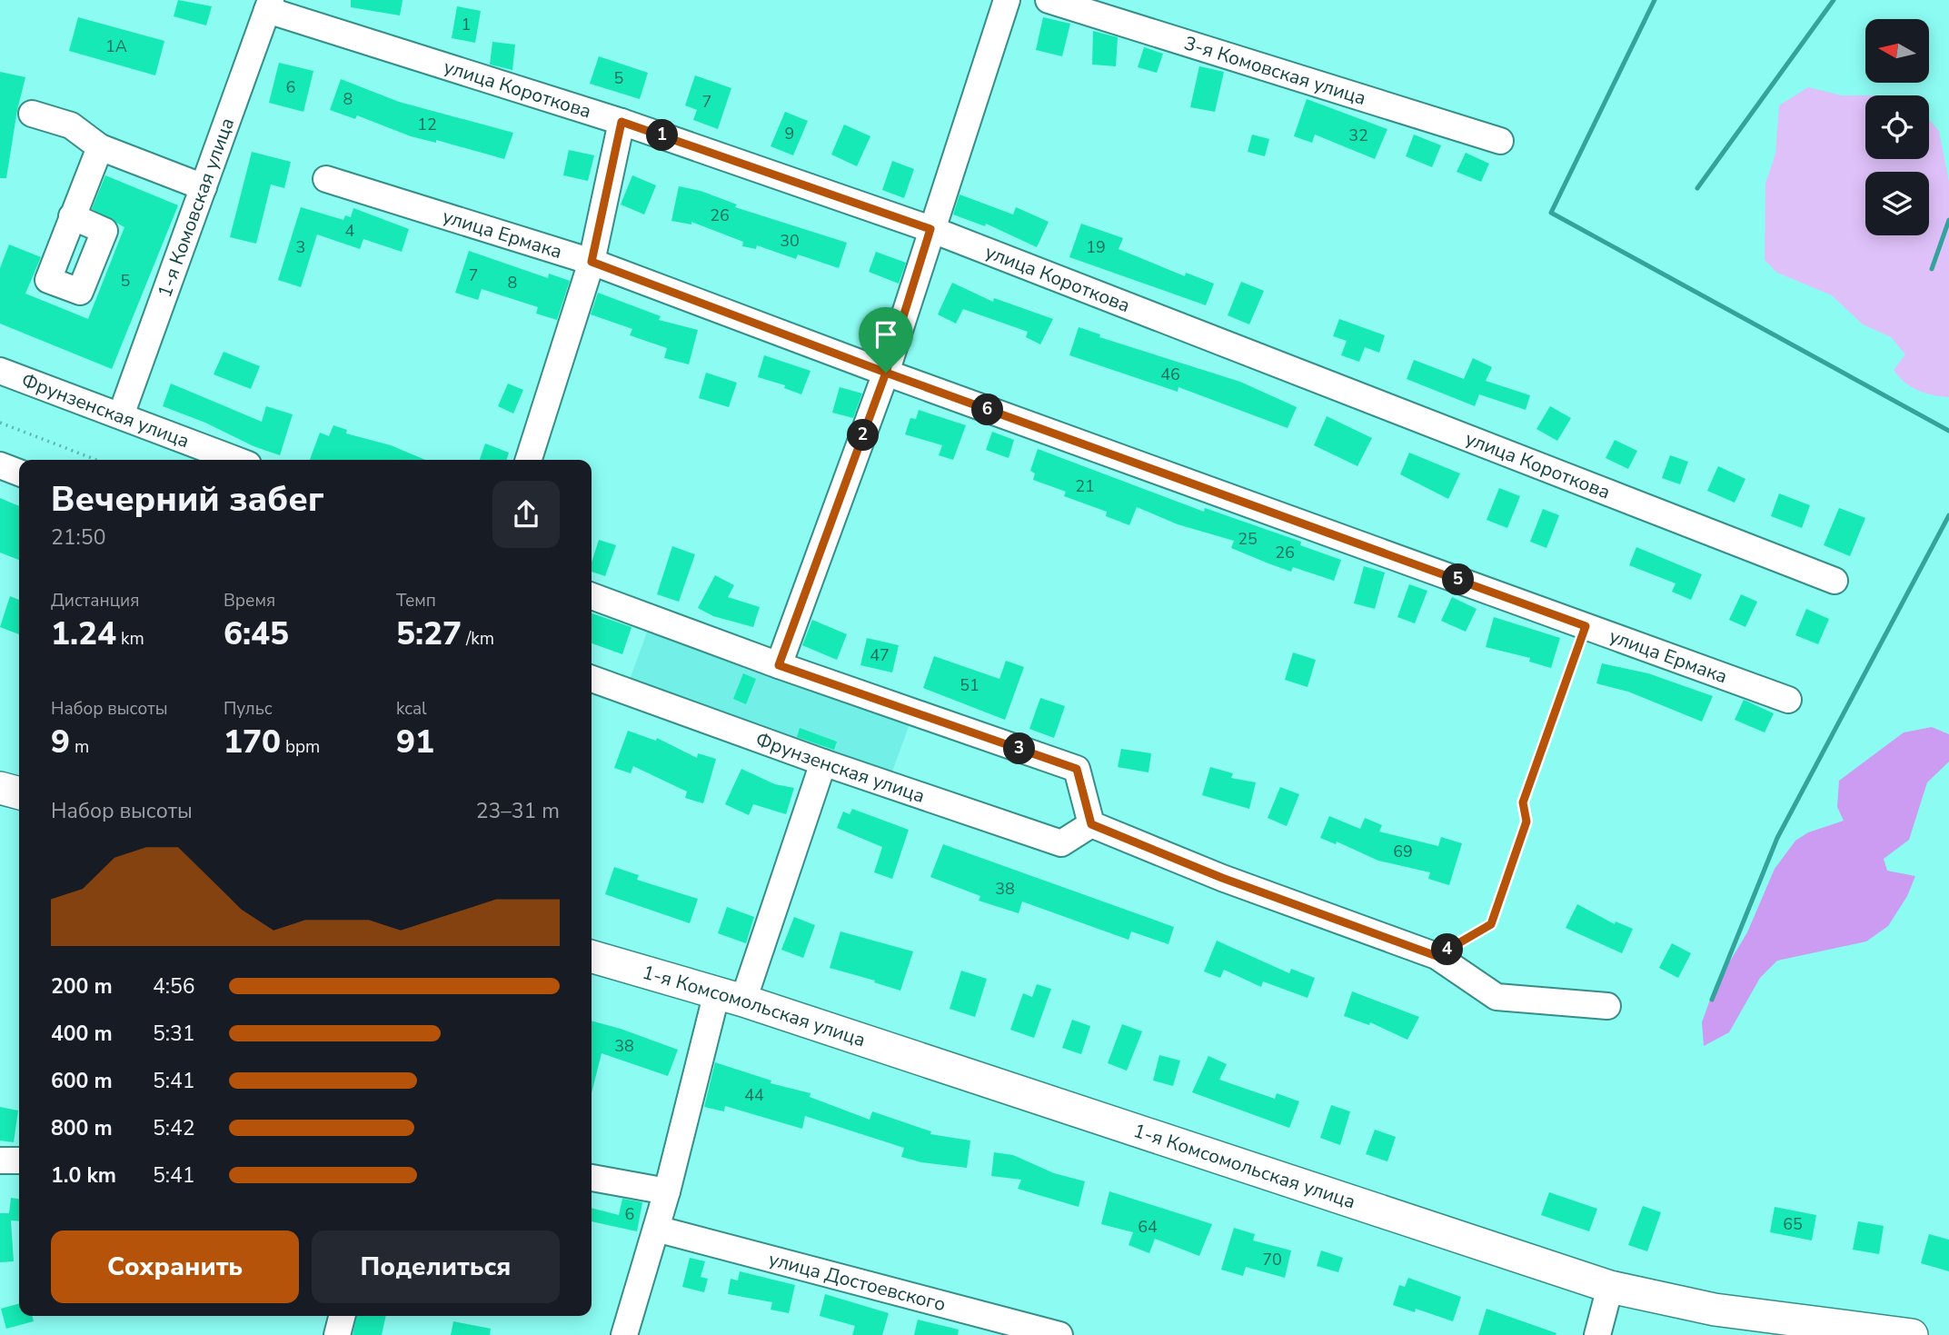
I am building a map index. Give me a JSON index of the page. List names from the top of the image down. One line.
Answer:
{"streets":{"main road":["1-я Комсомольская улица"],"street":["3-я Комовская улица","улица Короткова","1-я Комовская улица","улица Ермака","Фрунзенская улица","улица Достоевского"]},"crossings":[["улица Короткова","1-я Комовская улица"],["1-я Комовская улица","Фрунзенская улица"]],"house_numbers":["1","1А","5","6","8","7","12","9","32","26","4","30","3","19","7","5","8","46","21","25","26","47","51","69","38","38","44","6","65","64","70"],"north":"left","page":{"pins":["1","6","2","5","3","4"],"heading":["Вечерний забег","21:50"],"stats":[["Дистанция","1.24 km"],["Время","6:45"],["Темп","5:27 /km"],["Набор высоты","9 m"],["Пульс","170 bpm"],["kcal","91"]],"chart":["Набор высоты","23–31 m"],"list":[{"name":"200 m","note":"4:56"},{"name":"400 m","note":"5:31"},{"name":"600 m","note":"5:41"},{"name":"800 m","note":"5:42"},{"name":"1.0 km","note":"5:41"}],"buttons":["Сохранить","Поделиться"]}}
